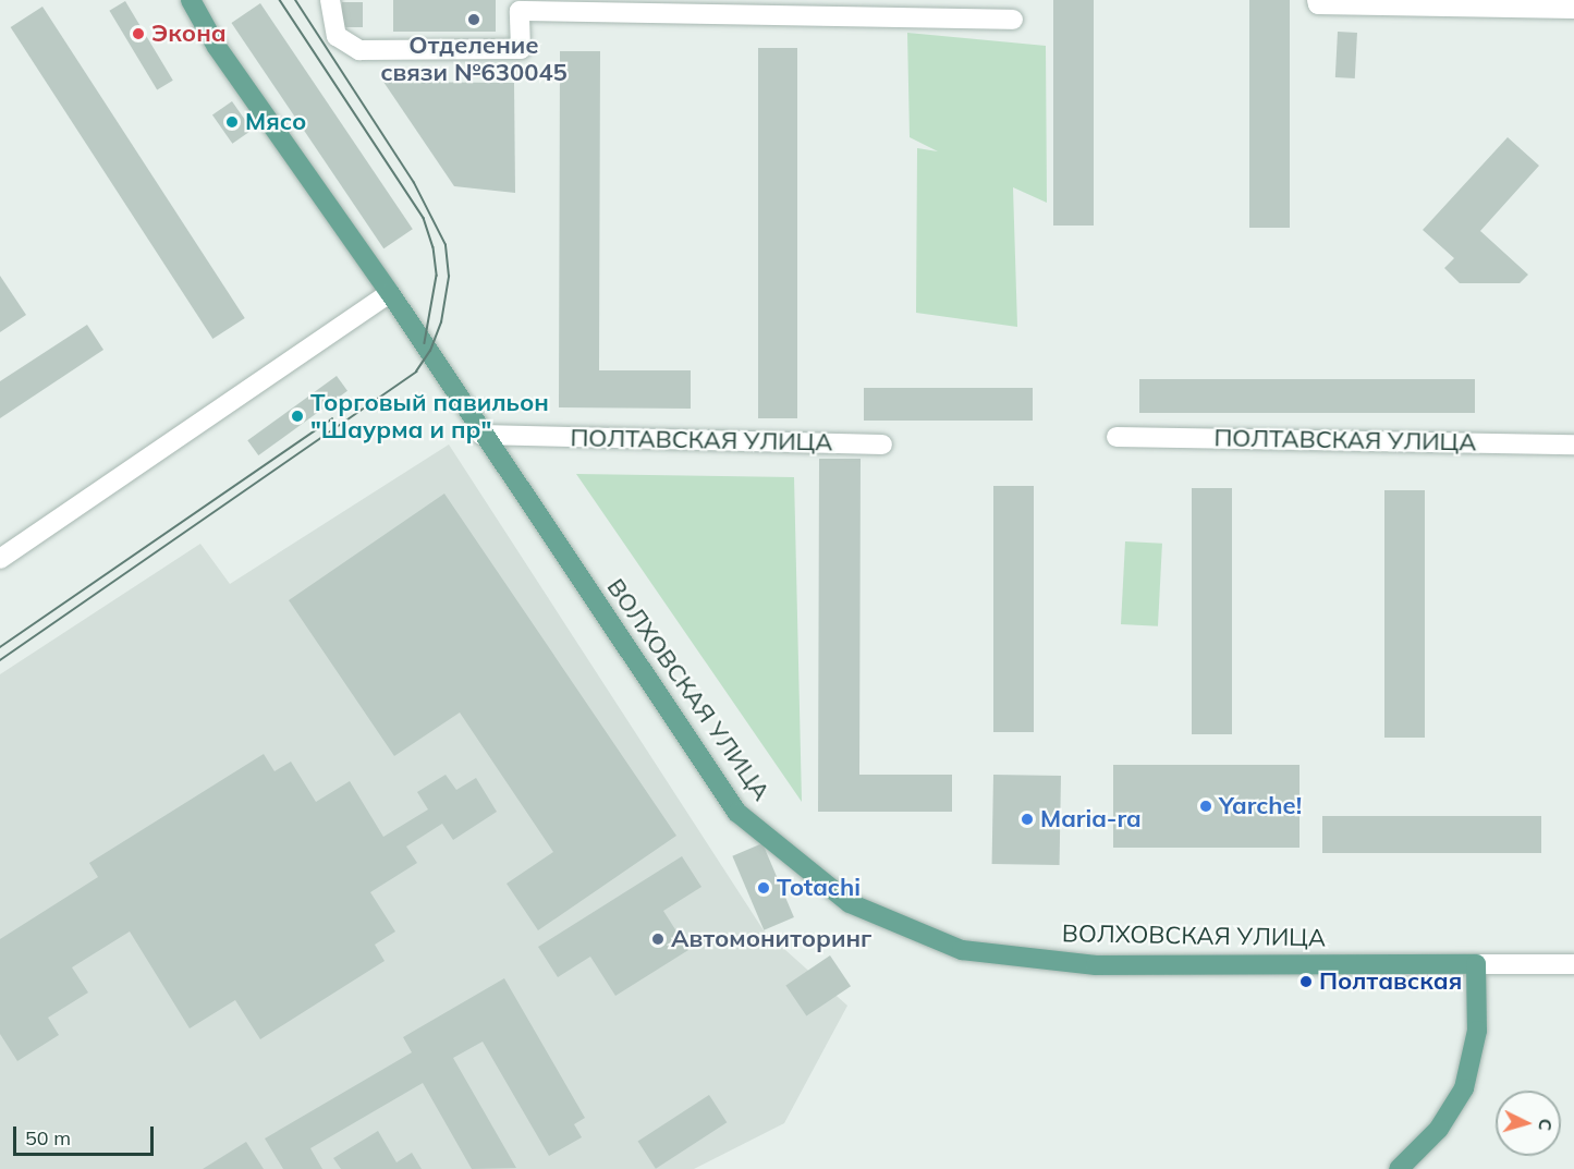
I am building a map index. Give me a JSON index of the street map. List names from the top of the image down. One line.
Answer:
{"streets":{"main road":["ВОЛХОВСКАЯ УЛИЦА"],"street":["ПОЛТАВСКАЯ УЛИЦА"]},"crossings":[["ПОЛТАВСКАЯ УЛИЦА","ВОЛХОВСКАЯ УЛИЦА"]],"places":["Отделение связи №630045","Экона","Мясо","Торговый павильон \"Шаурма и пр\"","Yarche!","Maria-ra","Totachi","Автомониторинг","Полтавская"],"scale_bar":"50 m","north":"right"}
